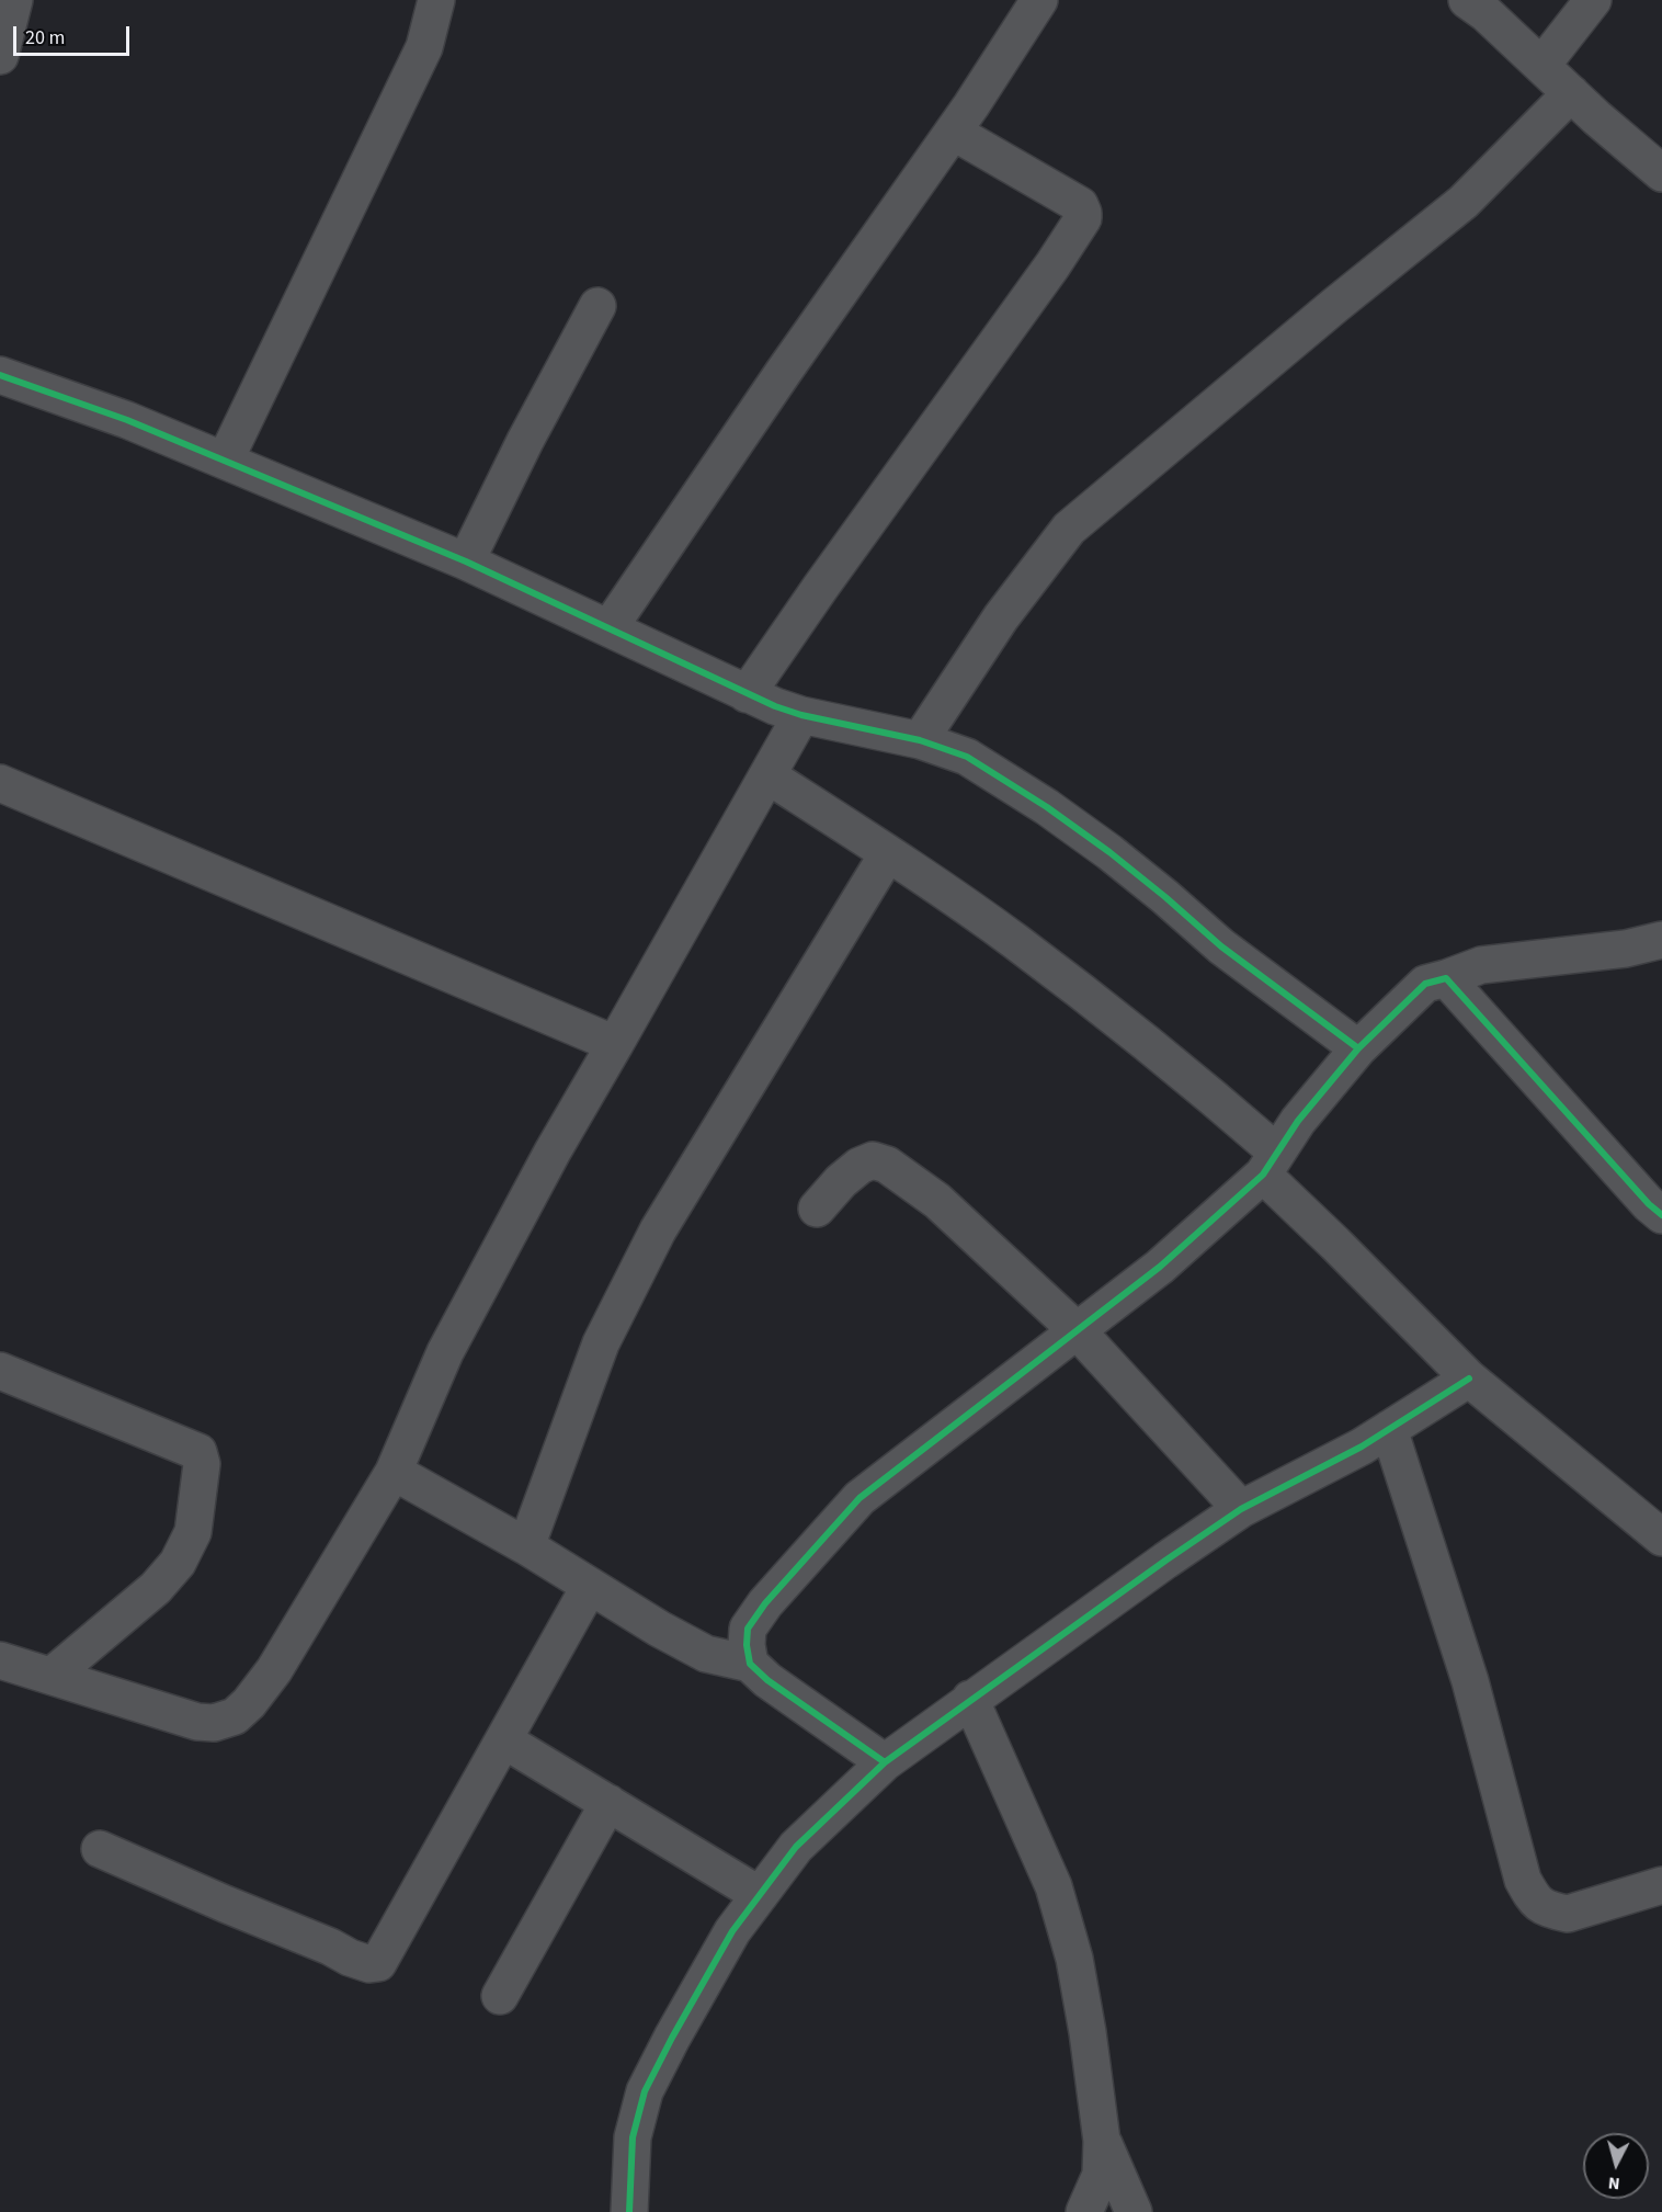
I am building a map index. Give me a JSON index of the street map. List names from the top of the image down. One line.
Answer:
{"scale_bar":"20 m","north":"bottom"}
